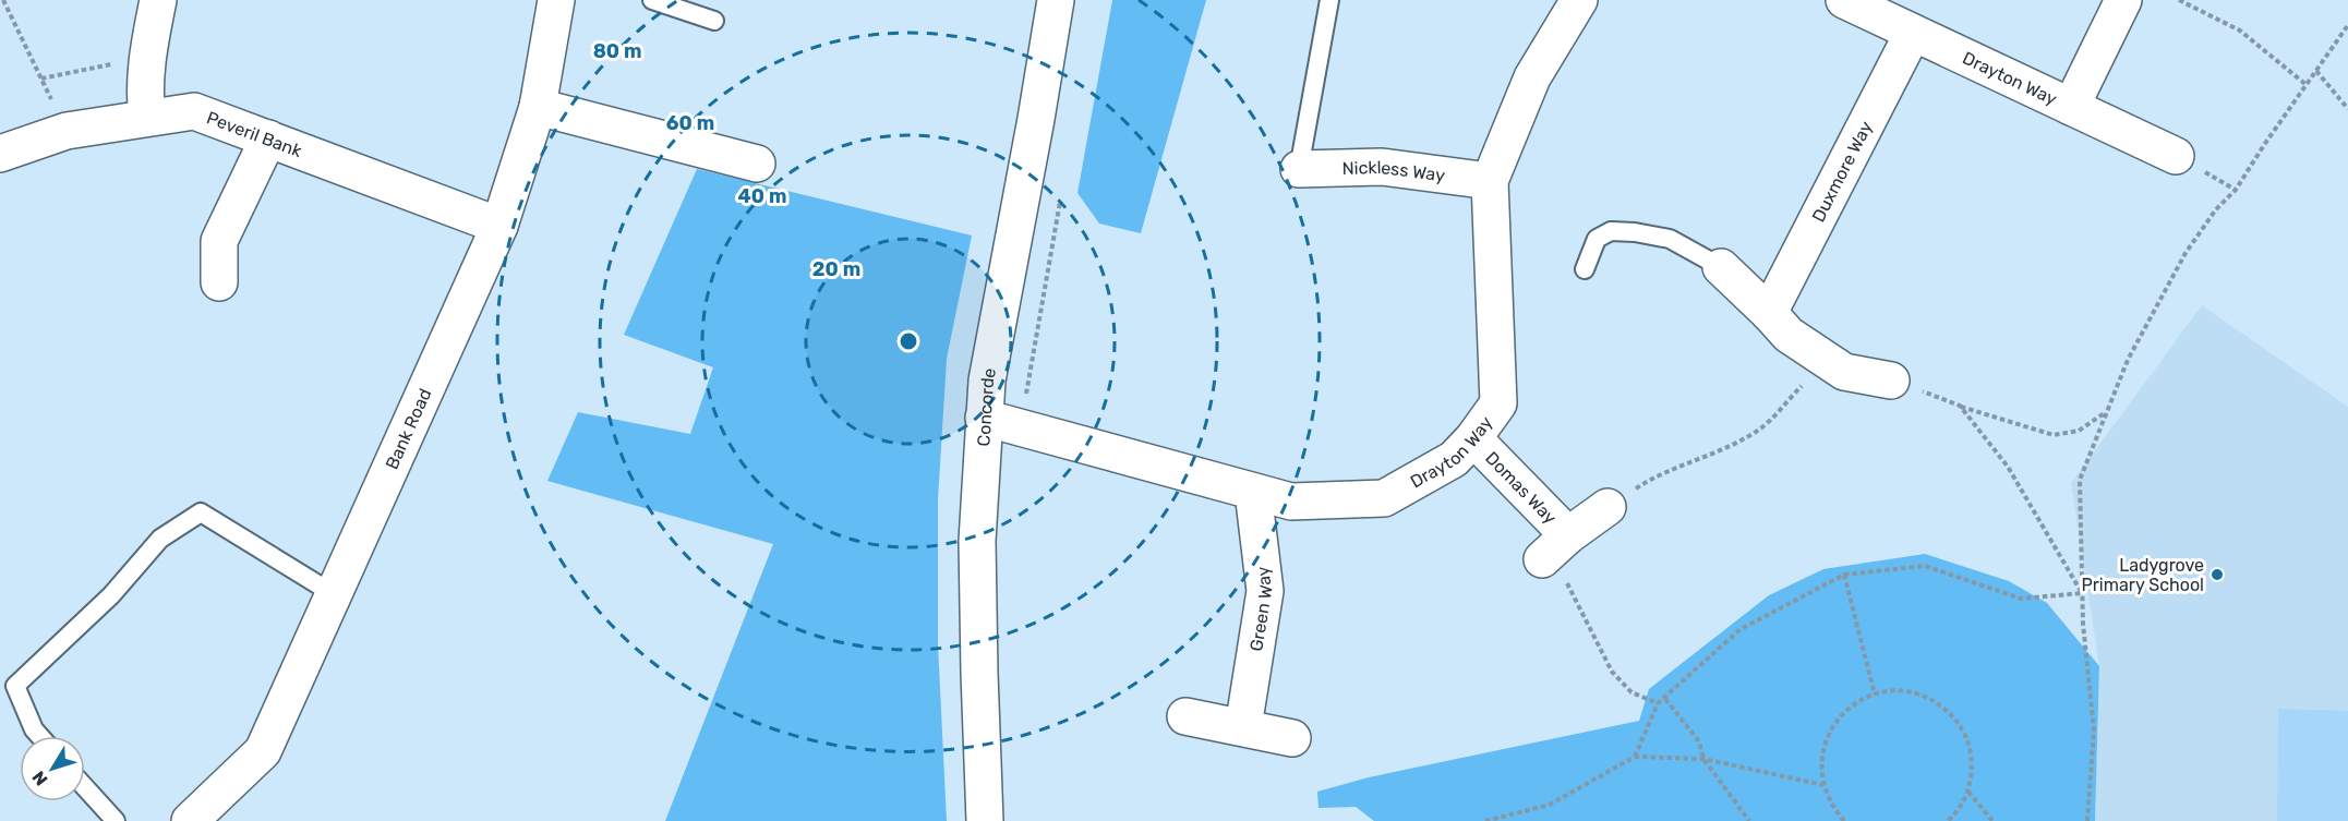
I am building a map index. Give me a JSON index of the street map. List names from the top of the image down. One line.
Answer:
{"streets":{"street":["Drayton Way","Peveril Bank","Nickless Way","Duxmore Way","Concorde","Bank Road","Domas Way","Green Way"]},"crossings":[["Drayton Way","Nickless Way"],["Drayton Way","Duxmore Way"],["Drayton Way","Concorde"],["Drayton Way","Domas Way"],["Drayton Way","Green Way"],["Peveril Bank","Bank Road"]],"places":["Ladygrove Primary School"],"north":"bottom left","rings":["80 m","60 m","40 m","20 m"]}
